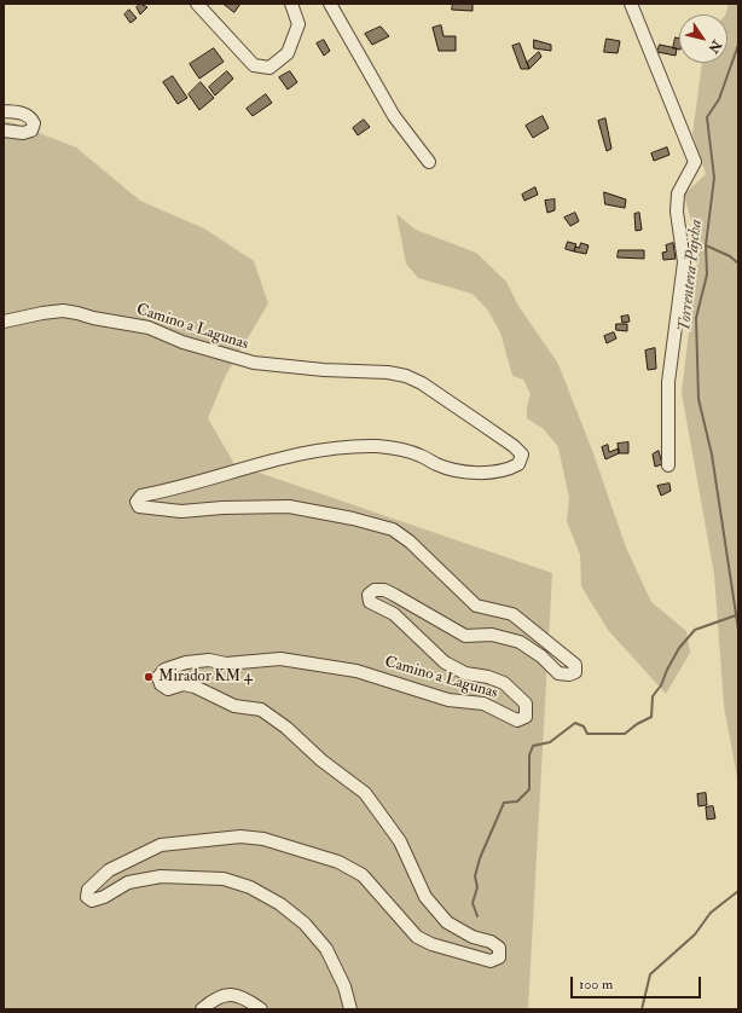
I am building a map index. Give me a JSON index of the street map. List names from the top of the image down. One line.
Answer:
{"streets":{"street":["Camino a Lagunas"]},"water":["Torrentera Pajcha"],"places":["Mirador KM 4"],"scale_bar":"100 m","north":"bottom right"}
